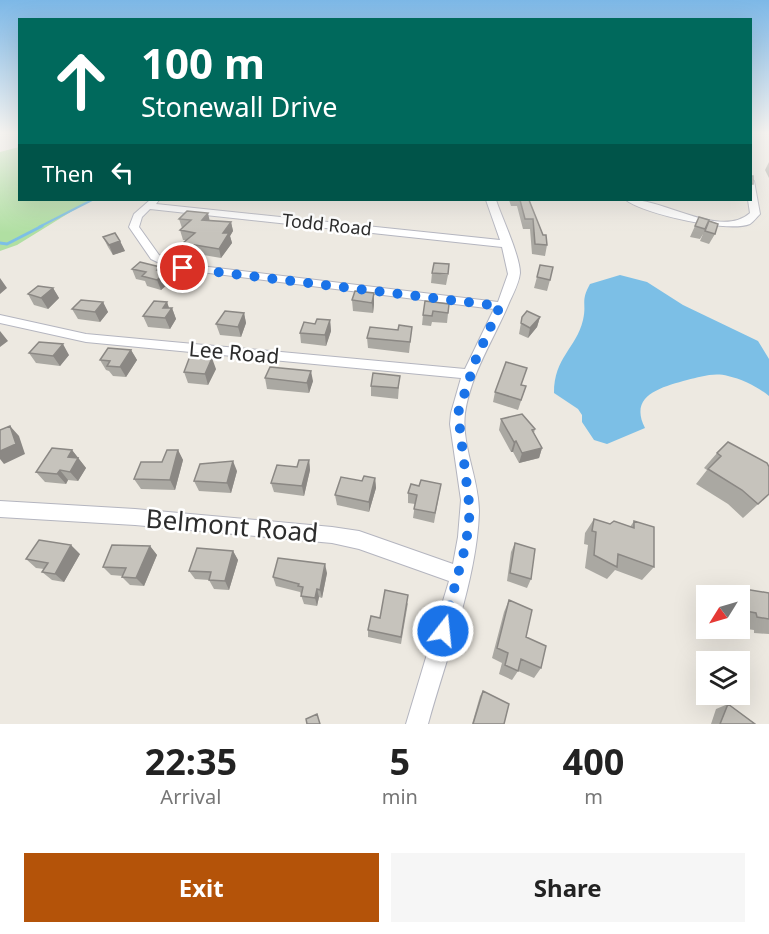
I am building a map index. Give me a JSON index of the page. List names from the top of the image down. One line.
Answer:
{"streets":{"street":["Todd Road","Lee Road","Belmont Road"]},"north":"bottom left","page":{"turn":["100 m","Stonewall Drive"],"then":"Then","eta":["22:35","Arrival","5","min","400","m"],"buttons":["Exit","Share"]}}
